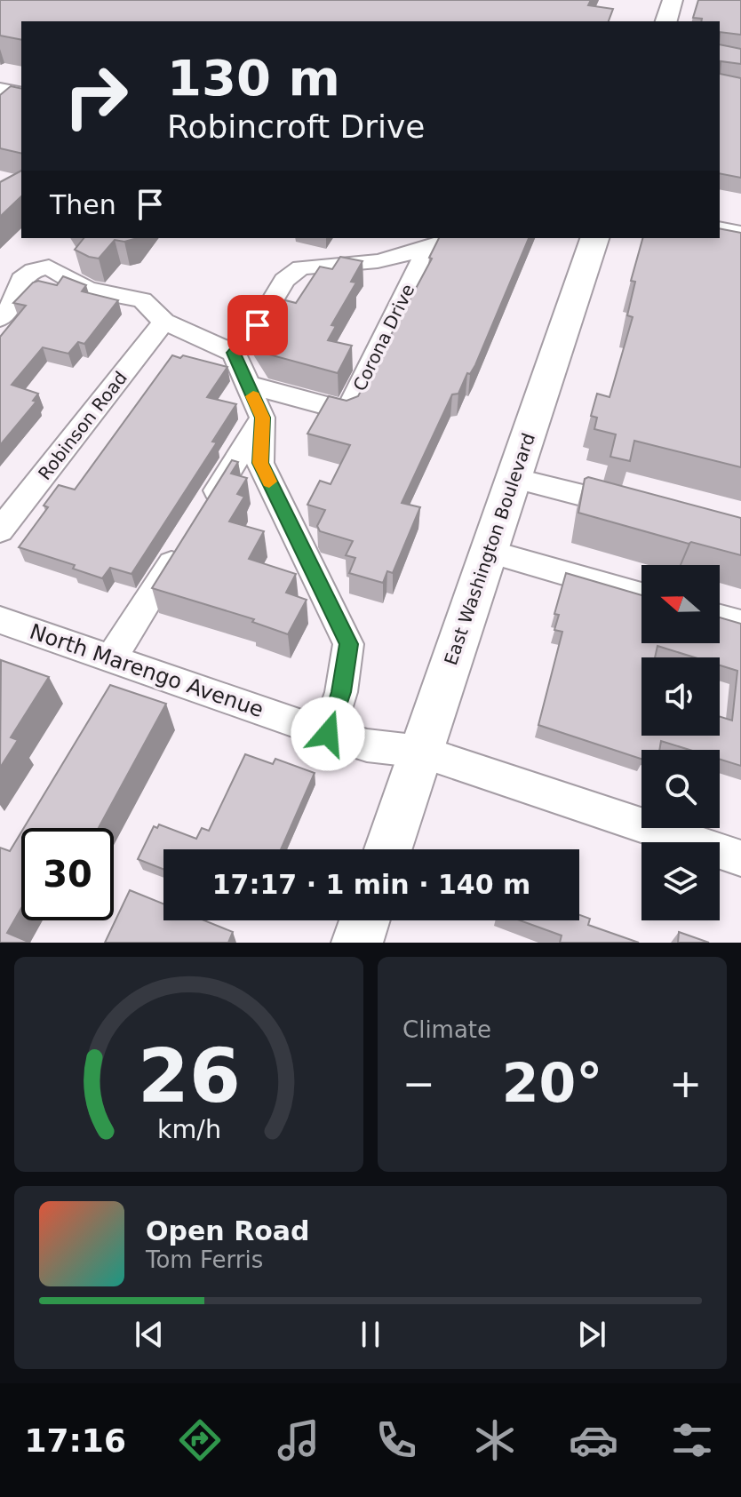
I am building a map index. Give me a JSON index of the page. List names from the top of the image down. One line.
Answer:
{"streets":{"main road":["East Washington Boulevard"],"street":["Corona Drive","Robinson Road","North Marengo Avenue"]},"crossings":[["East Washington Boulevard","North Marengo Avenue"]],"north":"left","page":{"turn":["130 m","Robincroft Drive"],"then":"Then","limit":"30","trip":"17:17 · 1 min · 140 m","tile":"Climate","heat":["−","20°","+"],"song":["Open Road","Tom Ferris"],"tabs":"17:16","gauge":["26","km/h"]}}
